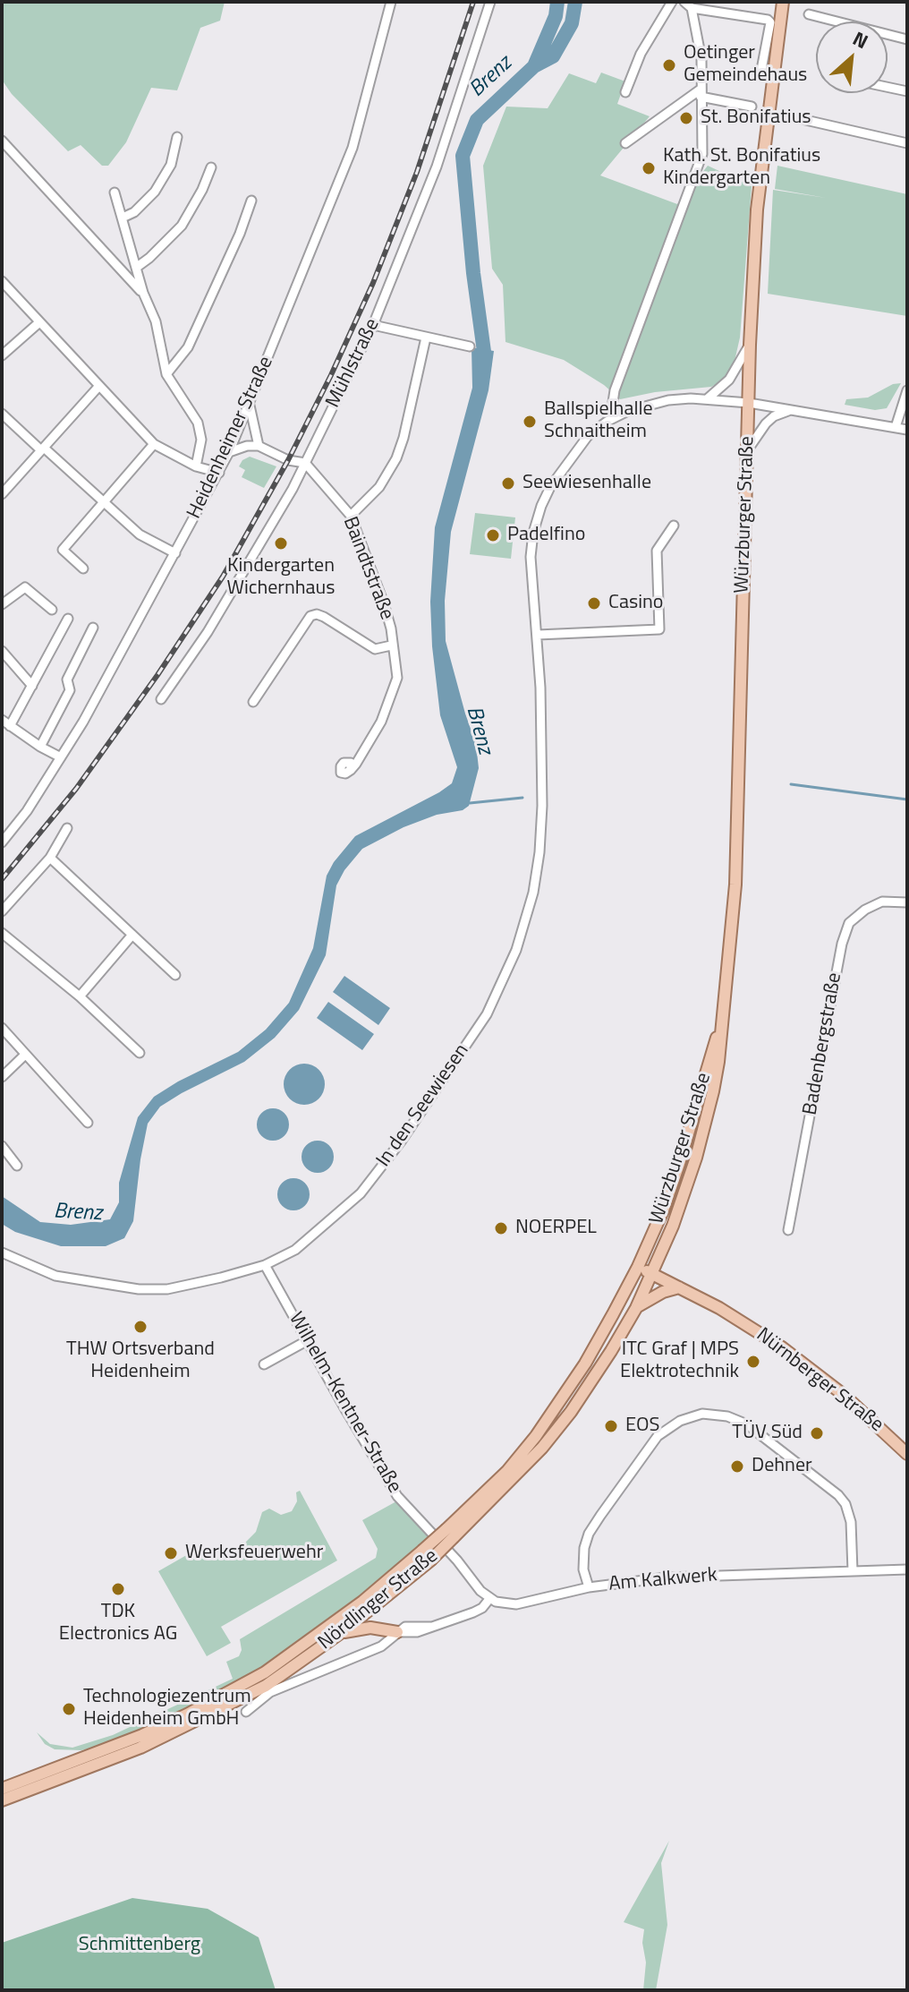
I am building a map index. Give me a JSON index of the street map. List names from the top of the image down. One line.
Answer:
{"streets":{"main road":["Würzburger Straße","Nürnberger Straße","Nördlinger Straße"],"street":["Mühlstraße","Heidenheimer Straße","Baindtstraße","Badenbergstraße","In den Seewiesen","Wilhelm-Kentner-Straße","Am Kalkwerk"]},"crossings":[["Mühlstraße","Baindtstraße"],["Würzburger Straße","In den Seewiesen"],["Würzburger Straße","Nürnberger Straße"],["Würzburger Straße","Nördlinger Straße"],["In den Seewiesen","Wilhelm-Kentner-Straße"],["Nürnberger Straße","Nördlinger Straße"],["Wilhelm-Kentner-Straße","Am Kalkwerk"]],"water":["Brenz"],"parks":["Schmittenberg"],"places":["Oetinger Gemeindehaus","St. Bonifatius","Kath. St. Bonifatius Kindergarten","Ballspielhalle Schnaitheim","Seewiesenhalle","Padelfino","Kindergarten Wichernhaus","Casino","NOERPEL","THW Ortsverband Heidenheim","ITC Graf | MPS Elektrotechnik","EOS","TÜV Süd","Dehner","Werksfeuerwehr","TDK Electronics AG","Technologiezentrum Heidenheim GmbH"],"north":"top right"}
